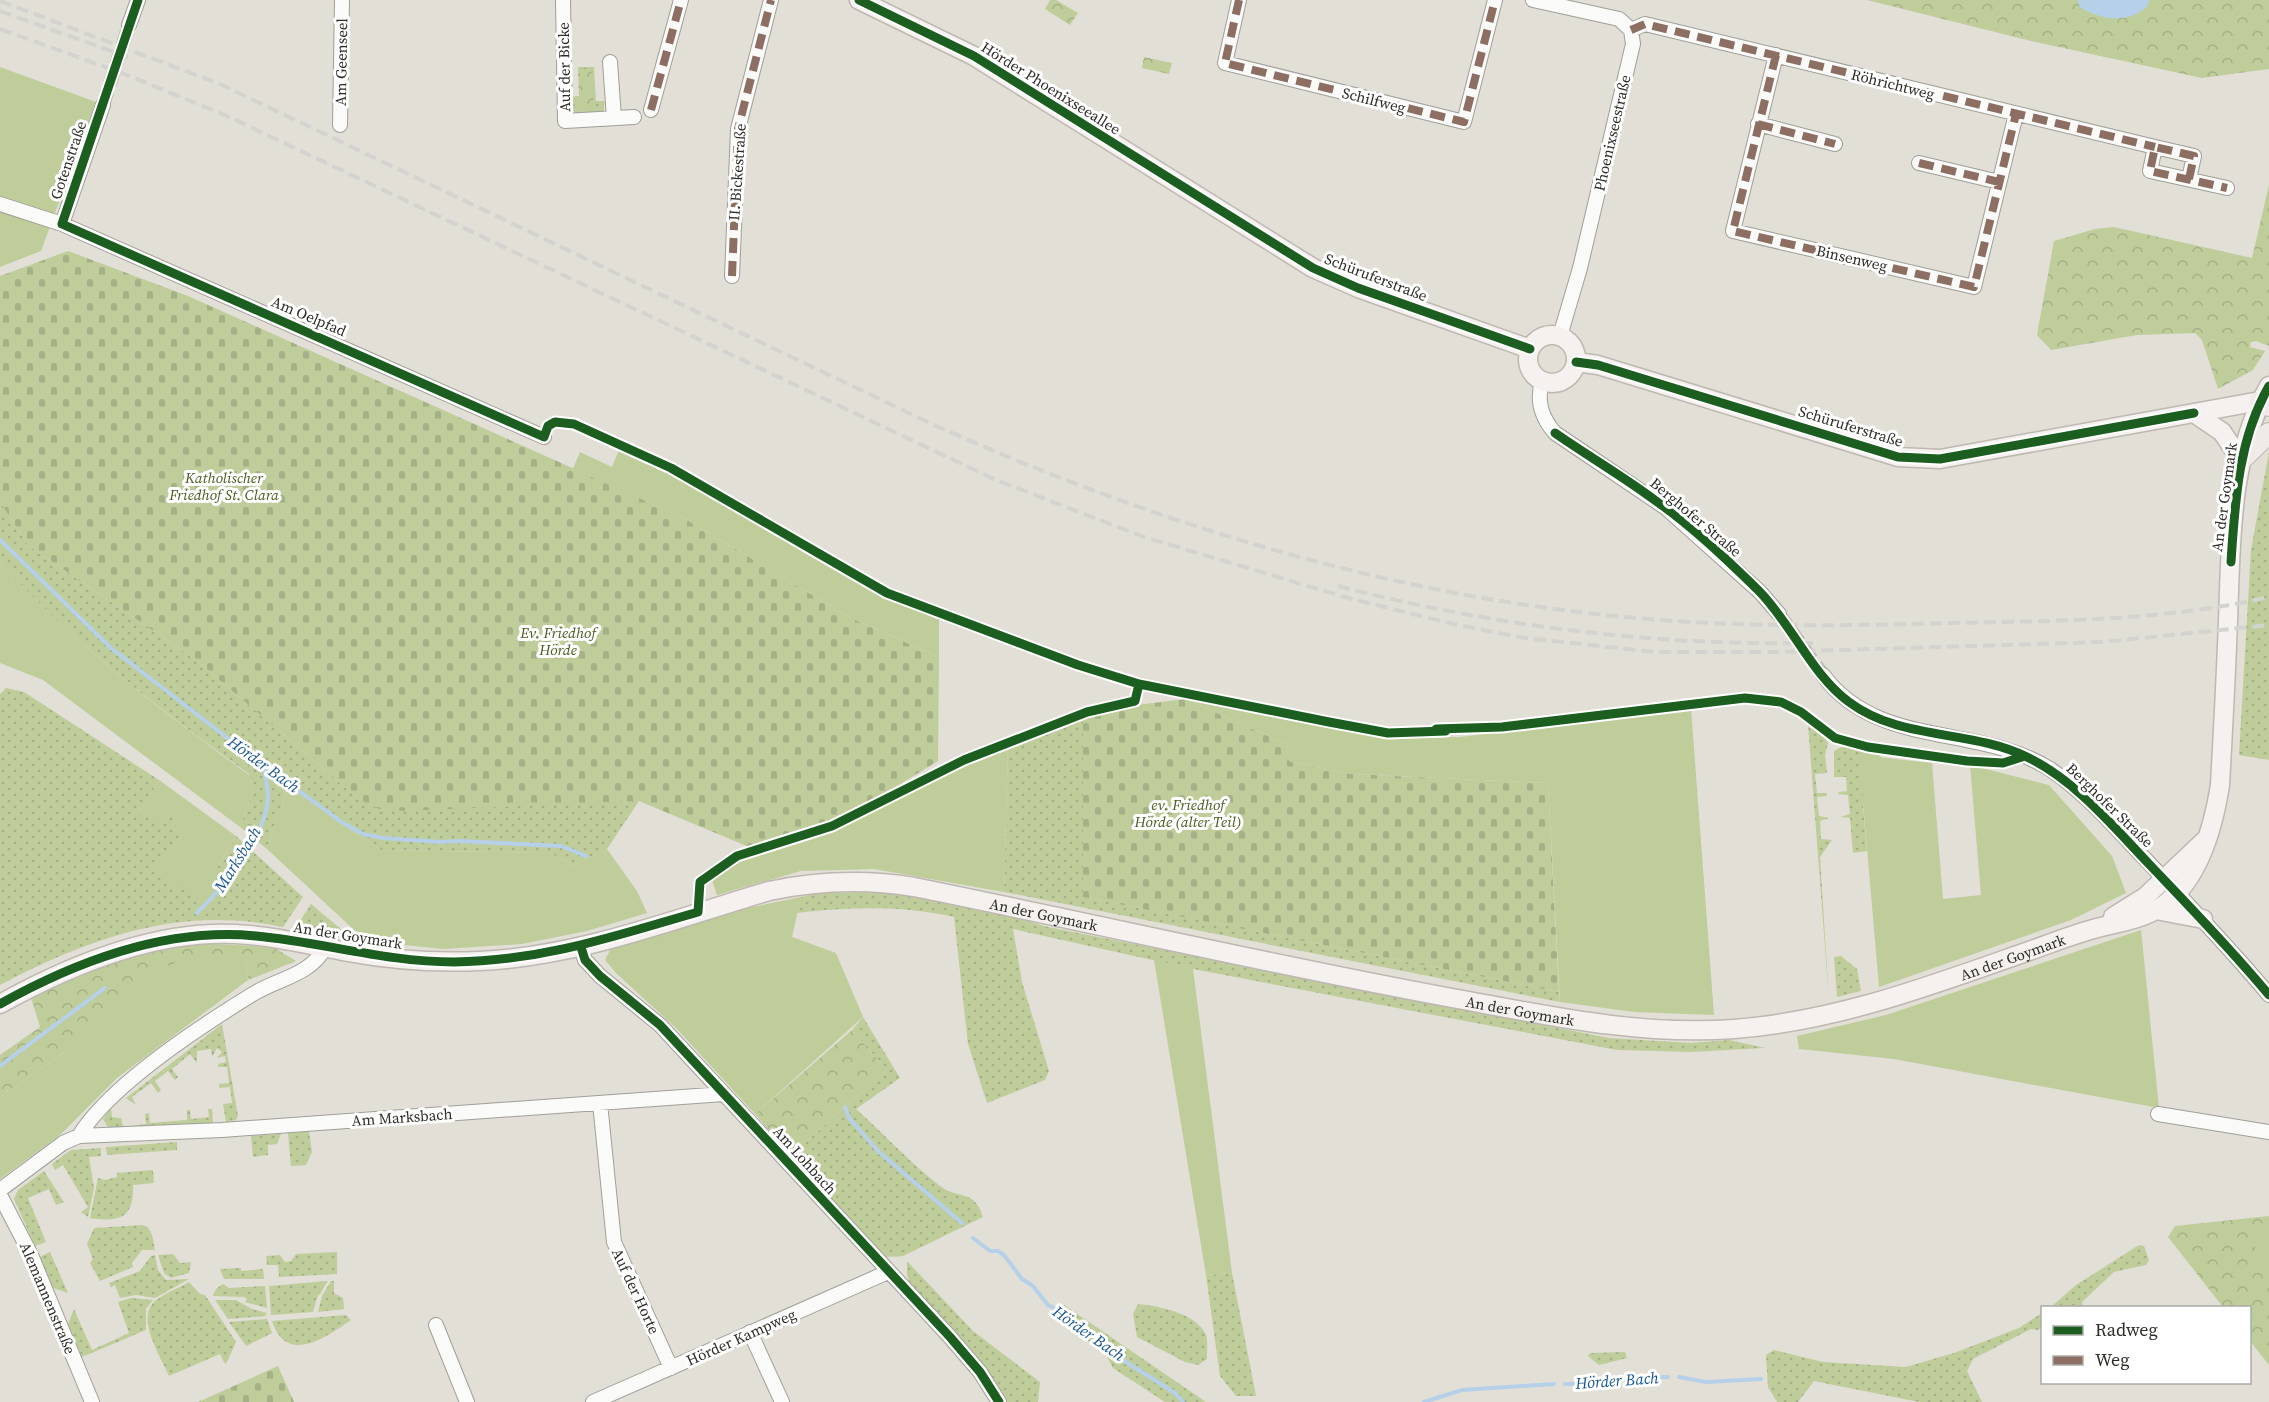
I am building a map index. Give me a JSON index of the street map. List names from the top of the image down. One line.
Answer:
{"streets":{"main road":["Hörder Phoenixseeallee","Schüruferstraße","An der Goymark"],"street":["Am Geenseel","Auf der Bicke","Röhrichtweg","Schilfweg","Phoenixseestraße","Gotenstraße","II. Bickestraße","Binsenweg","Am Oelpfad","Berghofer Straße","Am Marksbach","Am Lohbach","Auf der Horte","Alemannenstraße","Hörder Kampweg"]},"crossings":[["Röhrichtweg","Phoenixseestraße"],["Röhrichtweg","Binsenweg"],["Hörder Phoenixseeallee","Schüruferstraße"],["Phoenixseestraße","Schüruferstraße"],["Phoenixseestraße","Berghofer Straße"],["Gotenstraße","Am Oelpfad"],["Schüruferstraße","An der Goymark"],["Schüruferstraße","Berghofer Straße"],["An der Goymark","Berghofer Straße"],["An der Goymark","Am Marksbach"],["An der Goymark","Am Lohbach"],["Am Marksbach","Am Lohbach"],["Am Marksbach","Auf der Horte"],["Am Lohbach","Hörder Kampweg"],["Auf der Horte","Hörder Kampweg"]],"water":["Hörder Bach","Marksbach"],"parks":["Katholischer Friedhof St. Clara","Ev. Friedhof Hörde","ev. Friedhof Hörde (alter Teil)"],"legend":["Radweg","Weg"]}
